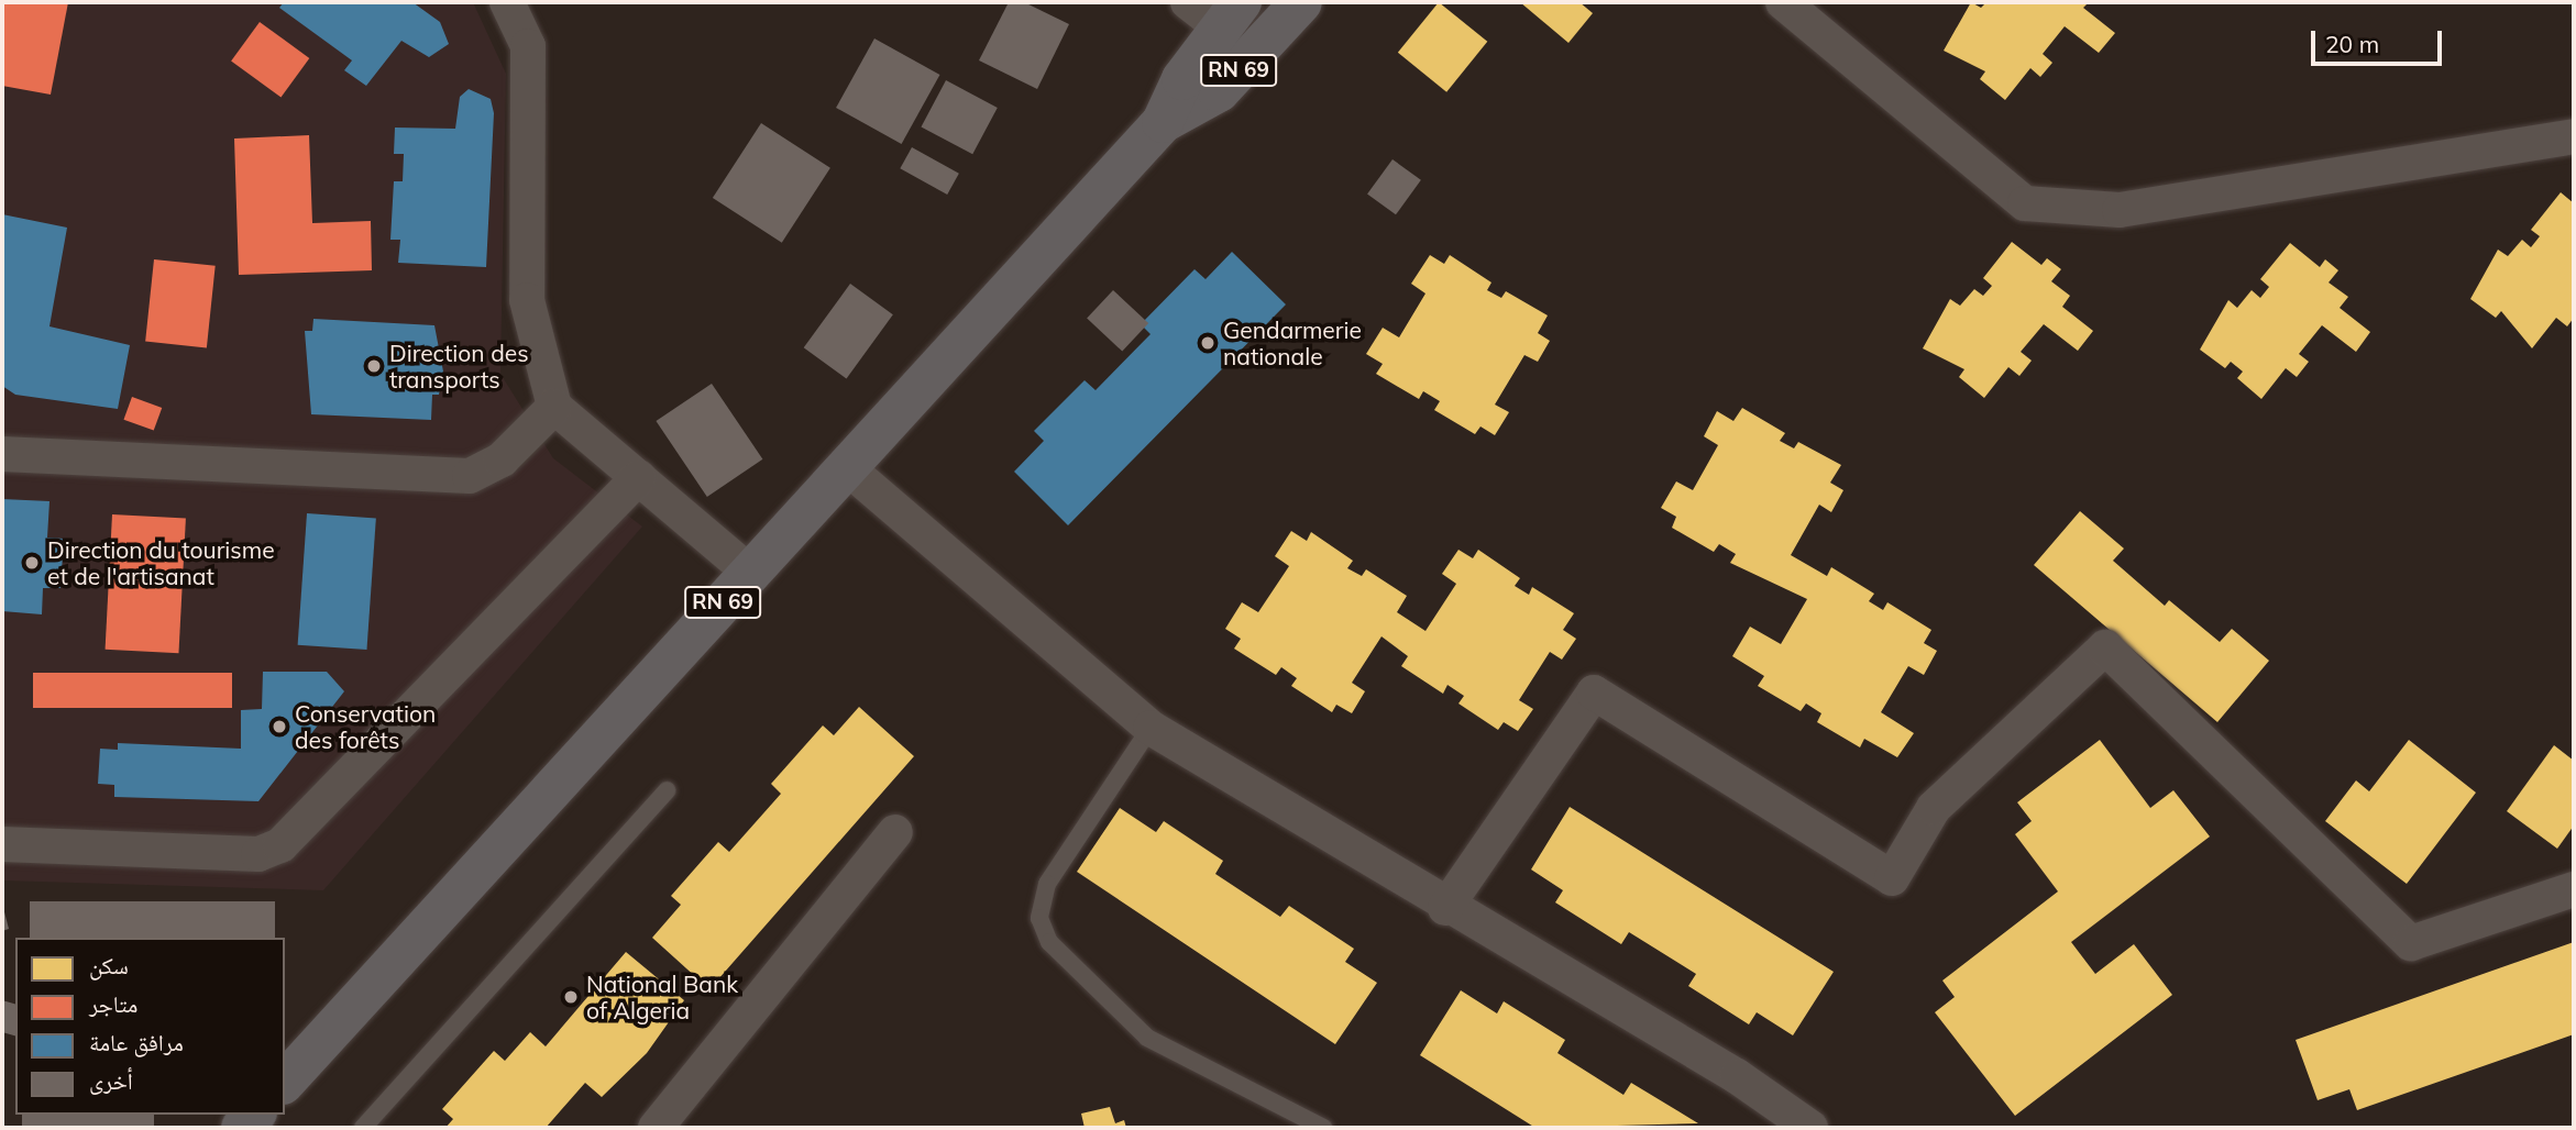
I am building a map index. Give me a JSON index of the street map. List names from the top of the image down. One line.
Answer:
{"streets":{"main road":["RN 69"]},"places":["Gendarmerie nationale","Direction des transports","Direction du tourisme et de l'artisanat","Conservation des forêts","National Bank of Algeria"],"legend":["سكن","متاجر","مرافق عامة","أخرى"],"scale_bar":"20 m"}
